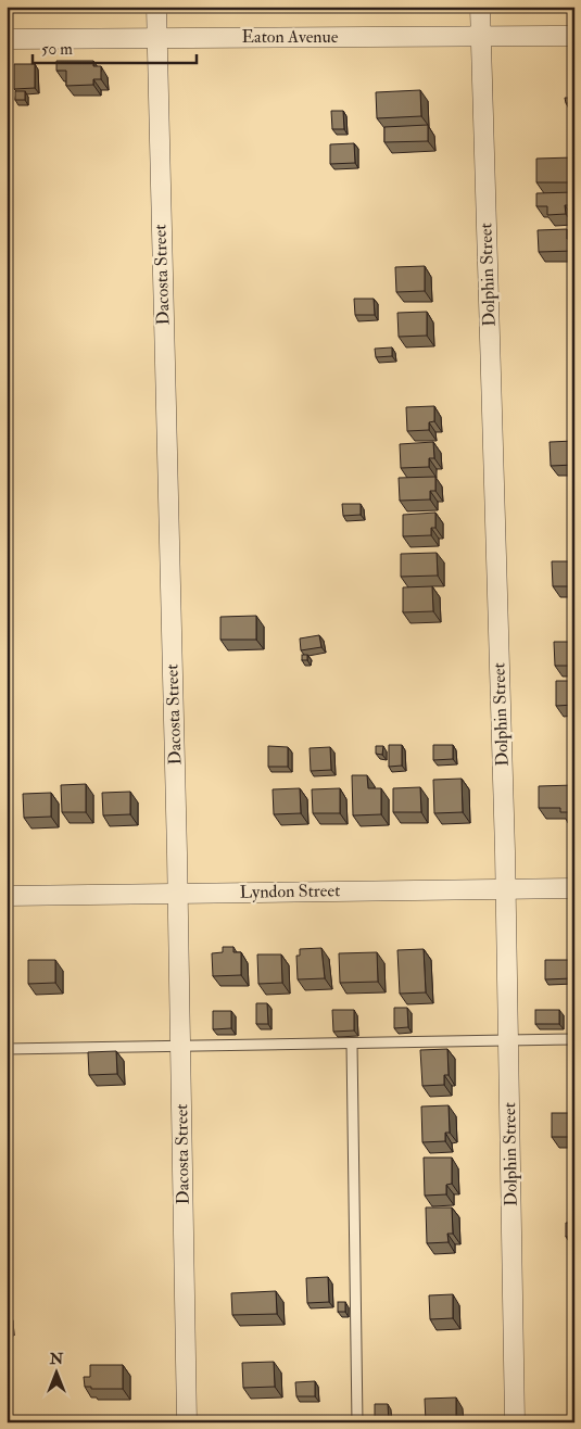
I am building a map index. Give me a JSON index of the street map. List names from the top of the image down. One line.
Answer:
{"streets":{"street":["Eaton Avenue","Dacosta Street","Dolphin Street","Lyndon Street"]},"crossings":[["Eaton Avenue","Dacosta Street"],["Eaton Avenue","Dolphin Street"],["Dacosta Street","Lyndon Street"],["Dolphin Street","Lyndon Street"]],"scale_bar":"50 m","north":"top"}
